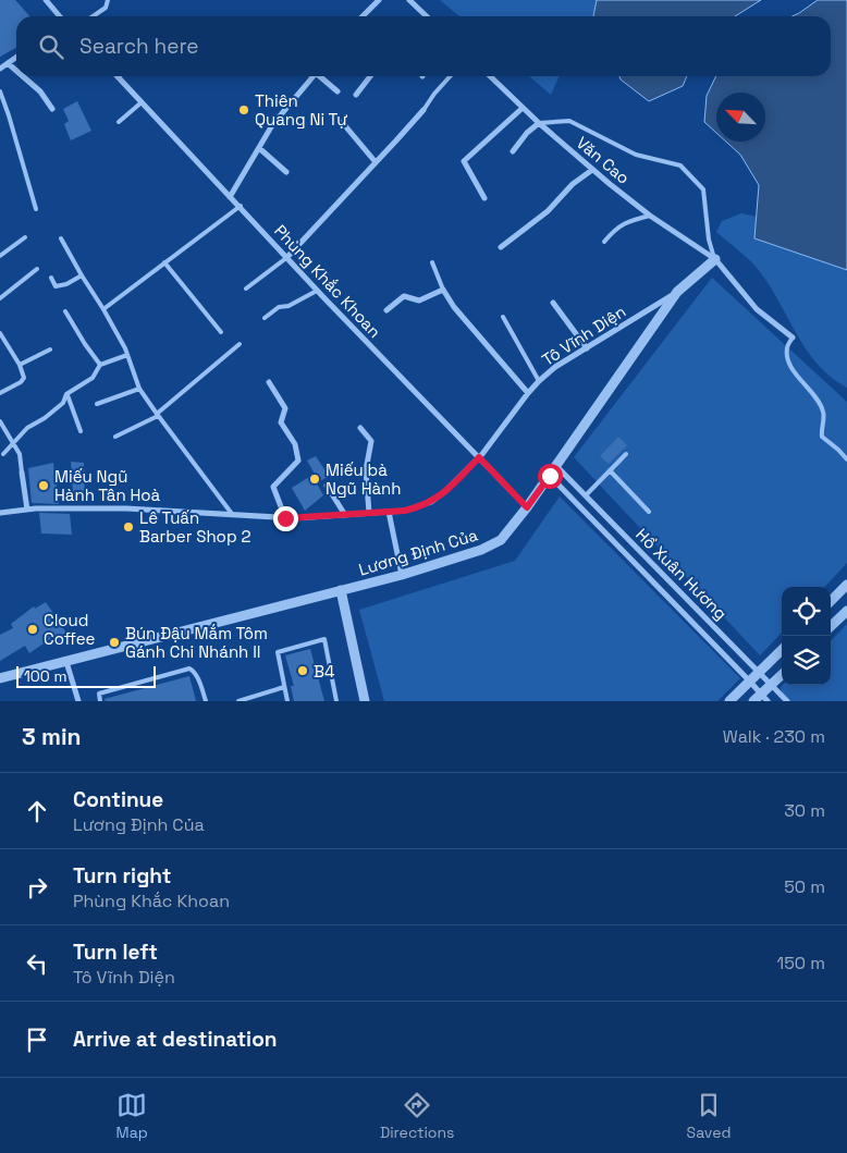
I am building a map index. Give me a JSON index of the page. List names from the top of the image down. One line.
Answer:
{"streets":{"street":["Văn Cao","Phùng Khắc Khoan","Tô Vĩnh Diện","Lương Định Của","Hồ Xuân Hương"]},"crossings":[["Văn Cao","Lương Định Của"],["Phùng Khắc Khoan","Tô Vĩnh Diện"],["Phùng Khắc Khoan","Lương Định Của"],["Tô Vĩnh Diện","Lương Định Của"],["Lương Định Của","Hồ Xuân Hương"]],"places":["Thiên Quang Ni Tự","Miếu bà Ngũ Hành","Miếu Ngũ Hành Tân Hoà","Lê Tuấn Barber Shop 2","Cloud Coffee","Bún Đậu Mắm Tôm Gánh Chi Nhánh II","B4"],"scale_bar":"100 m","north":"top left","page":{"search":"Search here","scale":"100 m","heading":["3 min","Walk · 230 m"],"list":[["Continue","Lương Định Của","30 m"],["Turn right","Phùng Khắc Khoan","50 m"],["Turn left","Tô Vĩnh Diện","150 m"],"Arrive at destination"],"nav":["Map","Directions","Saved"]}}
